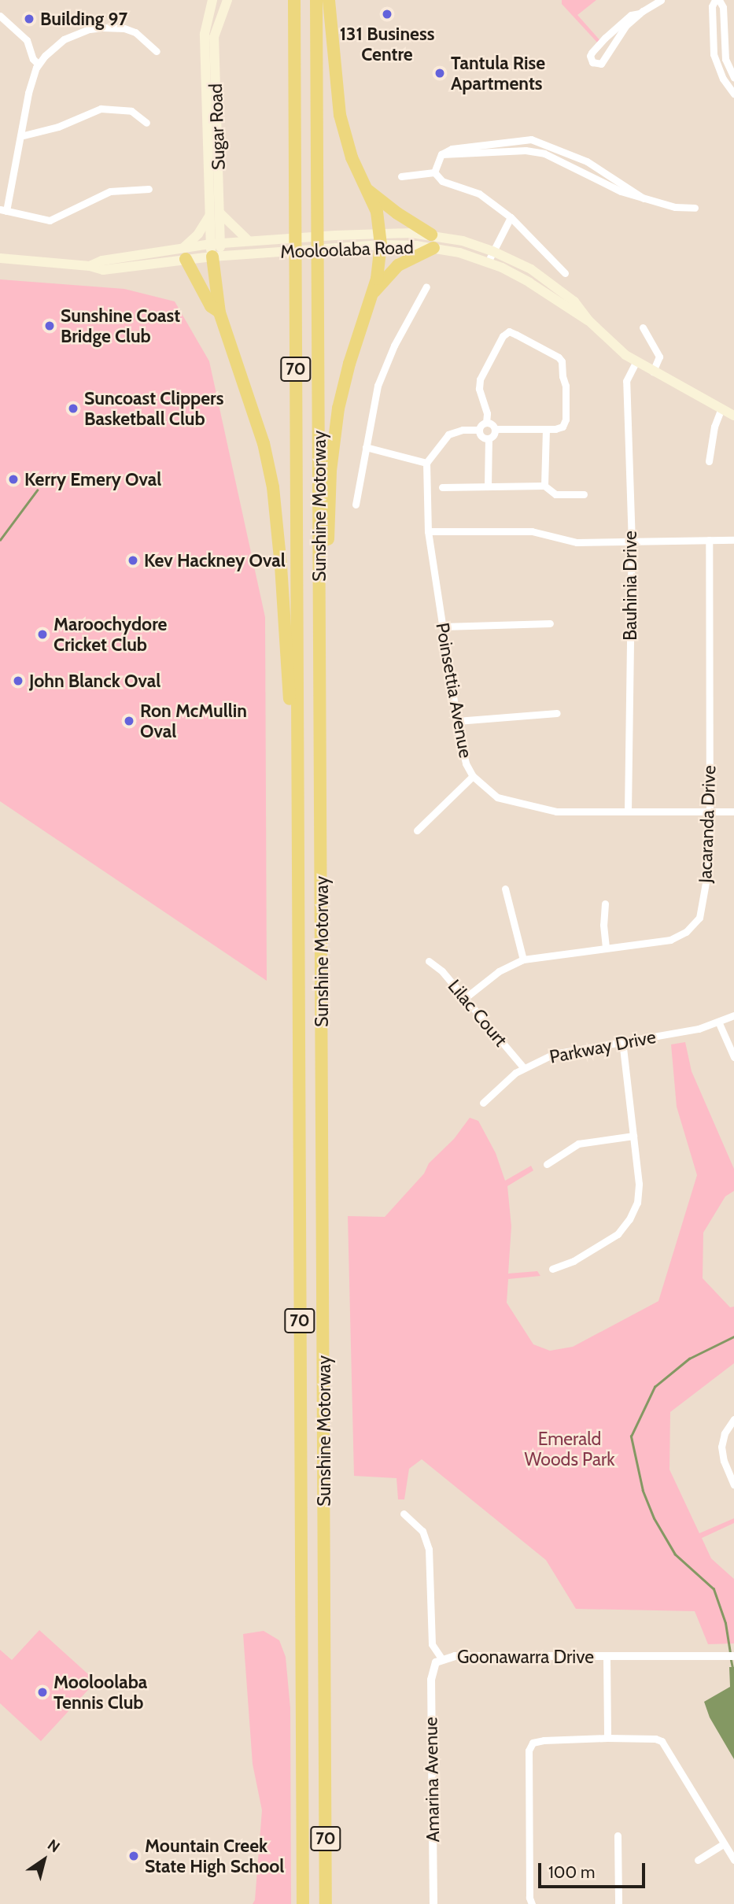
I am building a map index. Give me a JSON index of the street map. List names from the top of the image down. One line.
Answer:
{"streets":{"highway":["70","Sunshine Motorway"],"main road":["Sugar Road","Mooloolaba Road"],"street":["Bauhinia Drive","Poinsettia Avenue","Jacaranda Drive","Lilac Court","Parkway Drive","Goonawarra Drive","Amarina Avenue"]},"crossings":[["Sugar Road","Mooloolaba Road"],["Bauhinia Drive","Poinsettia Avenue"],["Poinsettia Avenue","Jacaranda Drive"],["Jacaranda Drive","Lilac Court"],["Lilac Court","Parkway Drive"],["Goonawarra Drive","Amarina Avenue"]],"parks":["Emerald Woods Park"],"places":["131 Business Centre","Building 97","Tantula Rise Apartments","Sunshine Coast Bridge Club","Suncoast Clippers Basketball Club","Kerry Emery Oval","Kev Hackney Oval","Maroochydore Cricket Club","John Blanck Oval","Ron McMullin Oval","Mooloolaba Tennis Club","Mountain Creek State High School"],"scale_bar":"100 m","north":"top right"}
